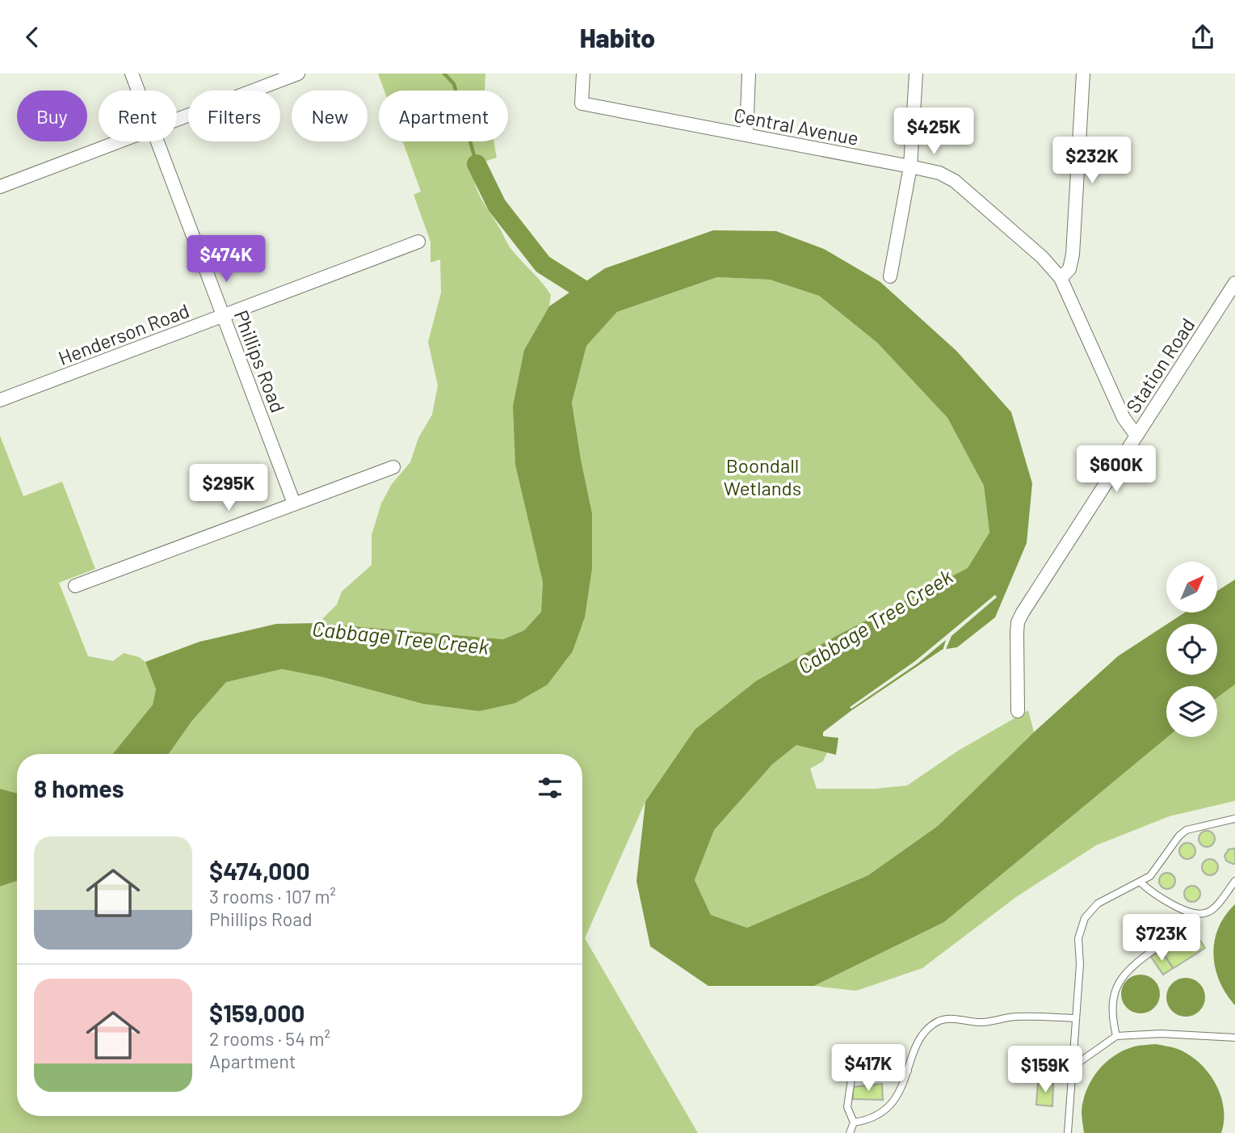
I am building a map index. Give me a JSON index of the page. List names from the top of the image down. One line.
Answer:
{"streets":{"street":["Central Avenue","Henderson Road","Phillips Road","Station Road"]},"crossings":[["Central Avenue","Station Road"],["Henderson Road","Phillips Road"]],"water":["Cabbage Tree Creek"],"parks":["Boondall Wetlands"],"north":"top right","page":{"header":"Habito","chip":["Buy","Rent","Filters","New","Apartment"],"price":["$425K","$232K","$474K","$600K","$295K","$723K","$417K","$159K"],"heading":"8 homes","list":[{"name":"$474,000","note":"3 rooms · 107 m² · Phillips Road"},{"name":"$159,000","note":"2 rooms · 54 m² · Apartment"}]}}
